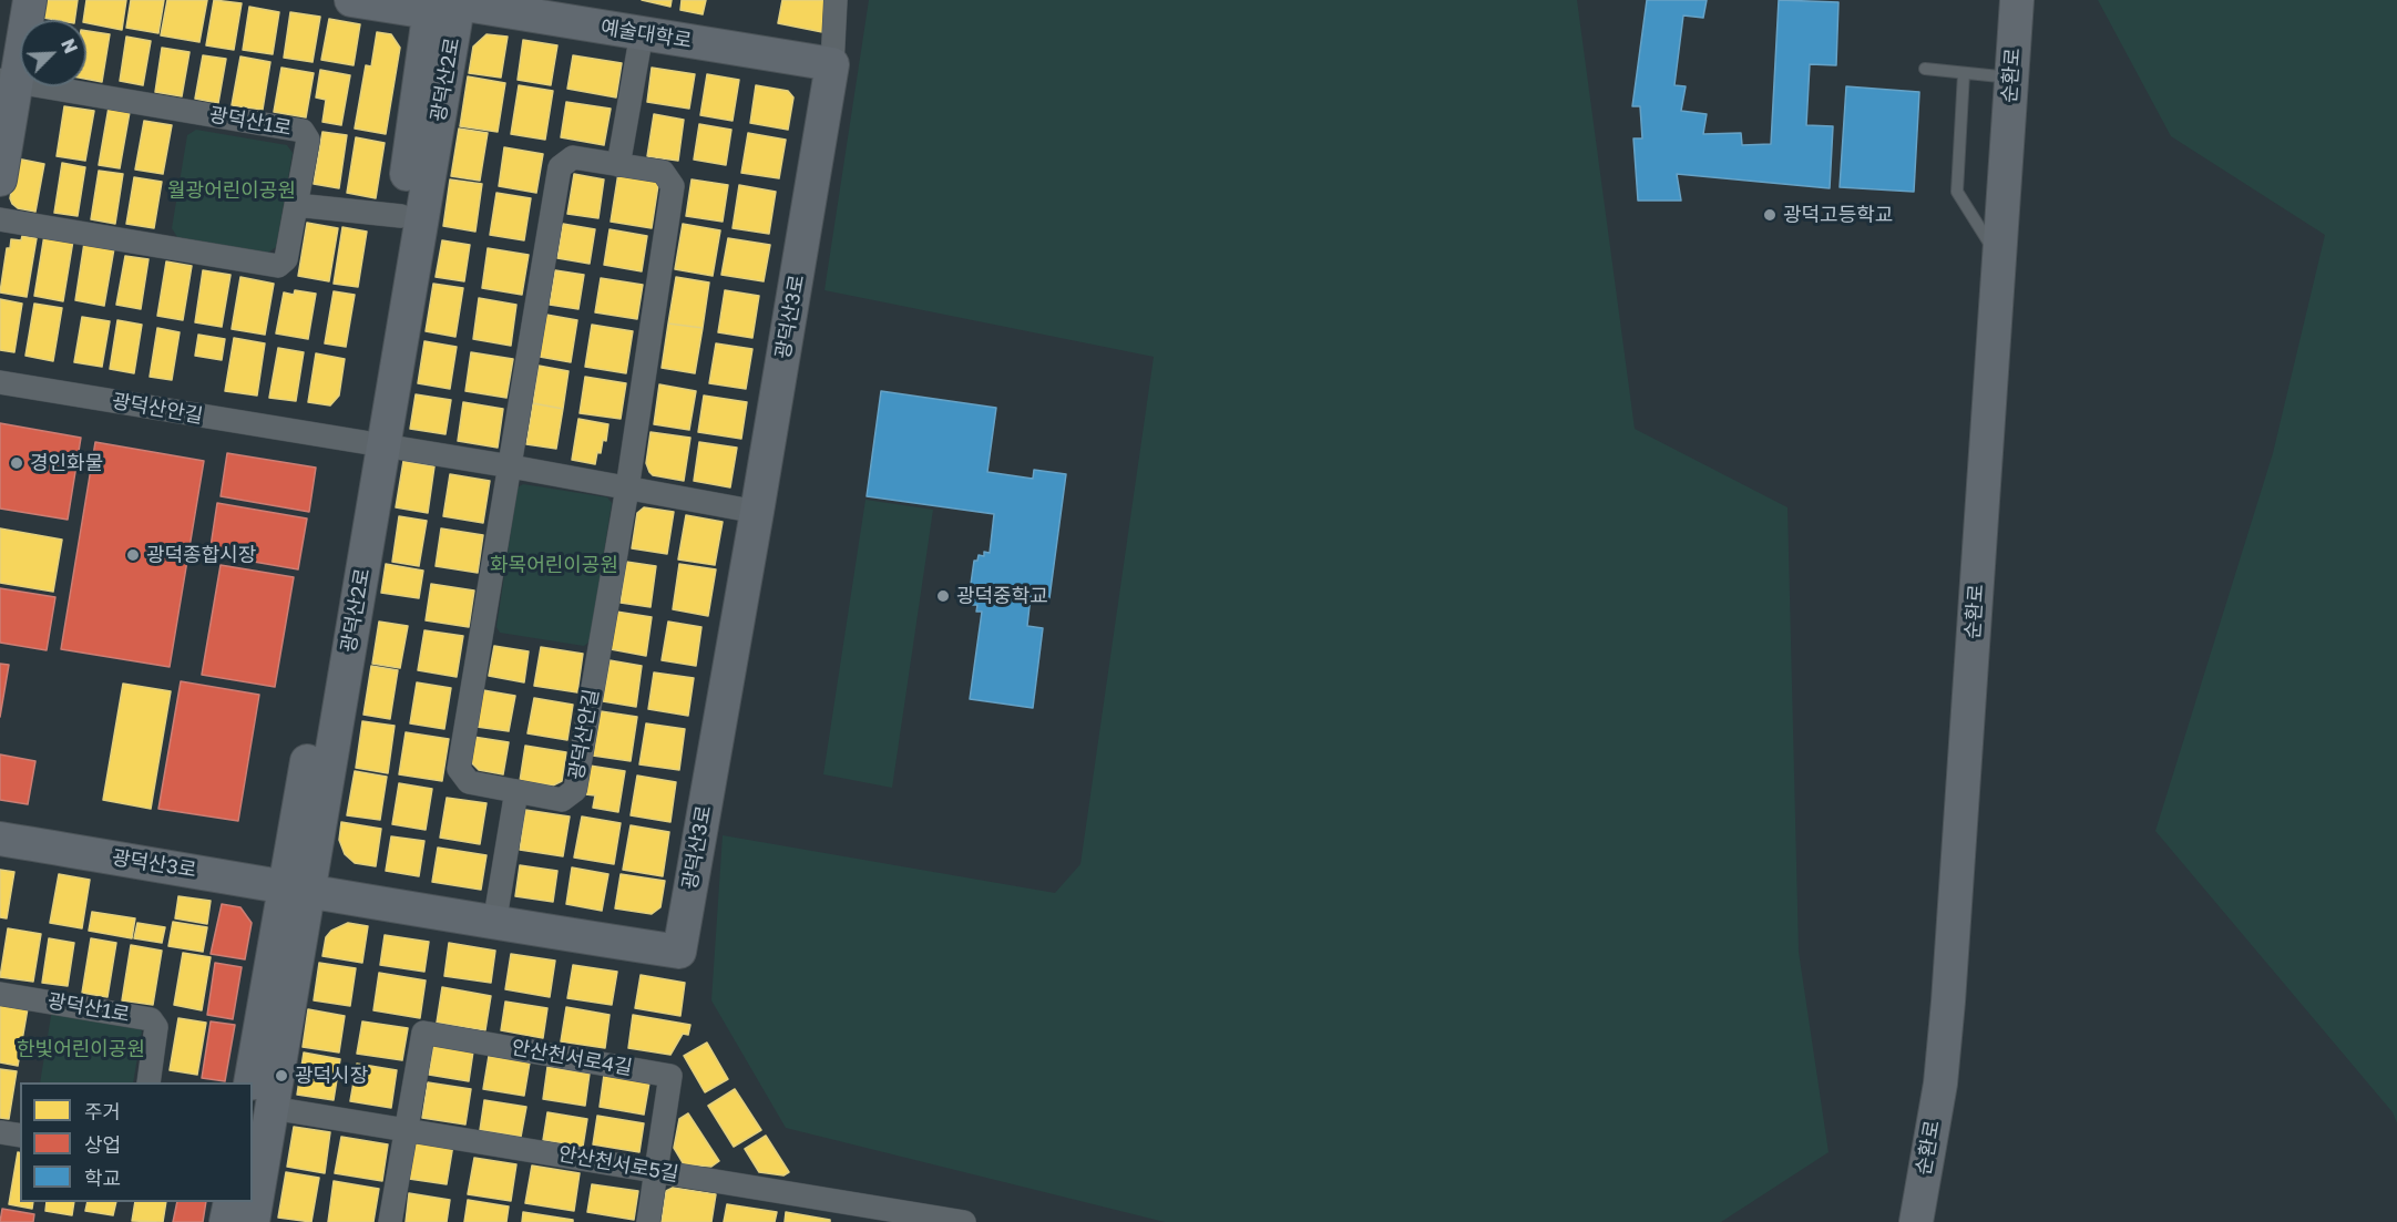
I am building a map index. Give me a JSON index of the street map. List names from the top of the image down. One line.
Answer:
{"streets":{"street":["예술대학로","순환로","광덕산2로","광덕산1로","광덕산3로","광덕산안길","안산천서로4길","안산천서로5길"]},"crossings":[["예술대학로","광덕산2로"],["예술대학로","광덕산3로"],["광덕산2로","광덕산3로"],["광덕산2로","광덕산안길"],["광덕산2로","안산천서로5길"],["광덕산3로","광덕산안길"],["안산천서로4길","안산천서로5길"]],"parks":["월광어린이공원","화목어린이공원","한빛어린이공원"],"places":["광덕고등학교","경인화물","광덕종합시장","광덕중학교","광덕시장"],"legend":["주거","상업","학교"],"north":"top right"}
